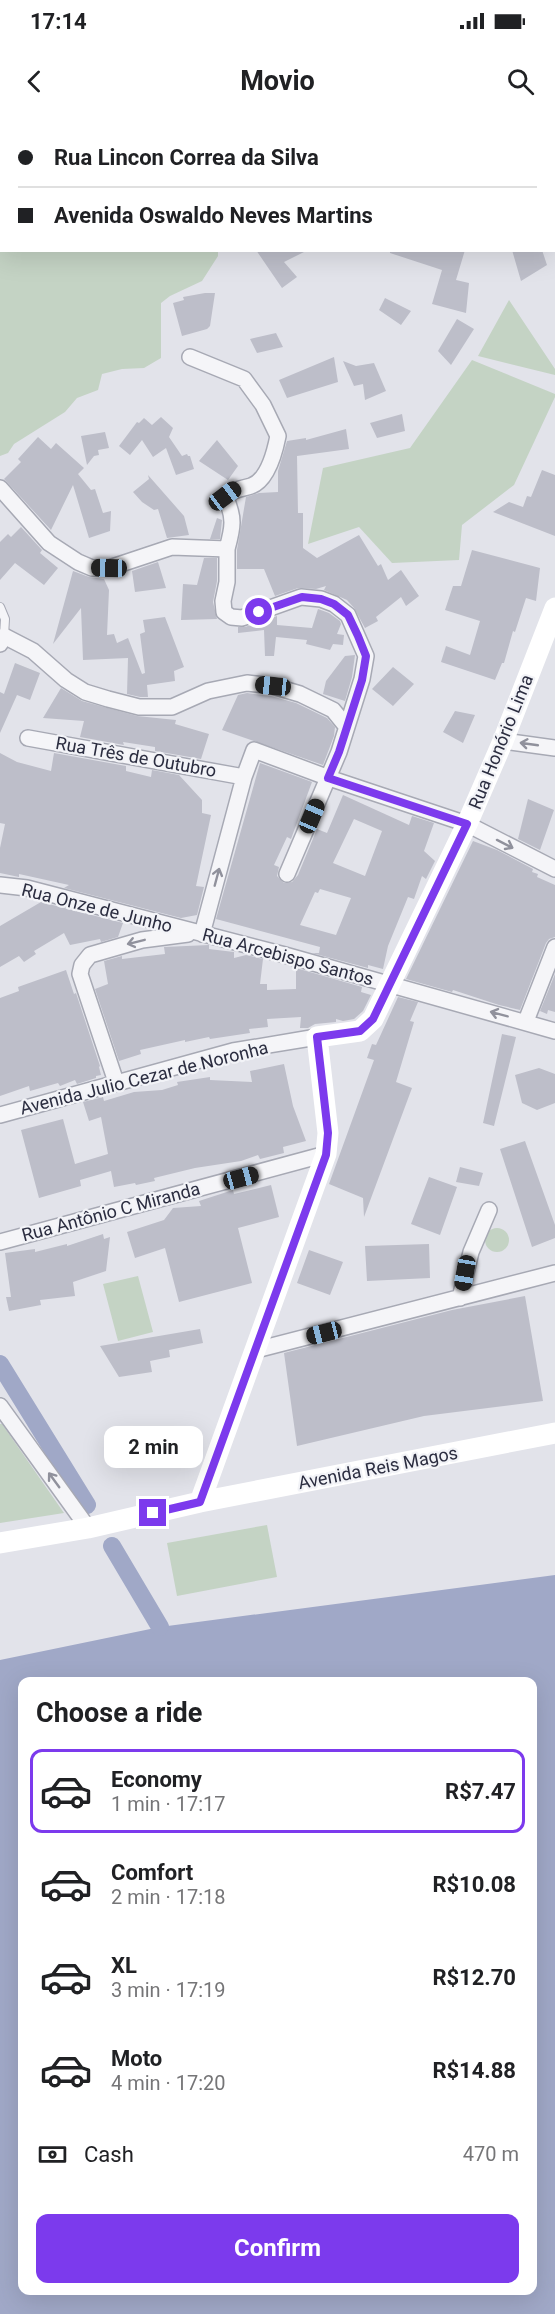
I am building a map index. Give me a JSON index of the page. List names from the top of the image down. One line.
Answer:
{"streets":{"main road":["Rua Honório Lima","Avenida Julio Cezar de Noronha","Avenida Reis Magos"],"street":["Rua Três de Outubro","Rua Onze de Junho","Rua Arcebispo Santos","Rua Antônio C Miranda"]},"crossings":[["Rua Honório Lima","Rua Arcebispo Santos"],["Rua Honório Lima","Avenida Julio Cezar de Noronha"],["Rua Onze de Junho","Rua Arcebispo Santos"]],"one_way":["Rua Arcebispo Santos"],"page":{"status":"17:14","header":"Movio","banner":["Rua Lincon Correa da Silva","Avenida Oswaldo Neves Martins"],"bubble":"2 min","heading":"Choose a ride","list":[{"name":"Economy","note":"1 min · 17:17","value":"R$7.47"},{"name":"Comfort","note":"2 min · 17:18","value":"R$10.08"},{"name":"XL","note":"3 min · 17:19","value":"R$12.70"},{"name":"Moto","note":"4 min · 17:20","value":"R$14.88"}],"pay":["Cash","470 m"],"buttons":"Confirm"}}
